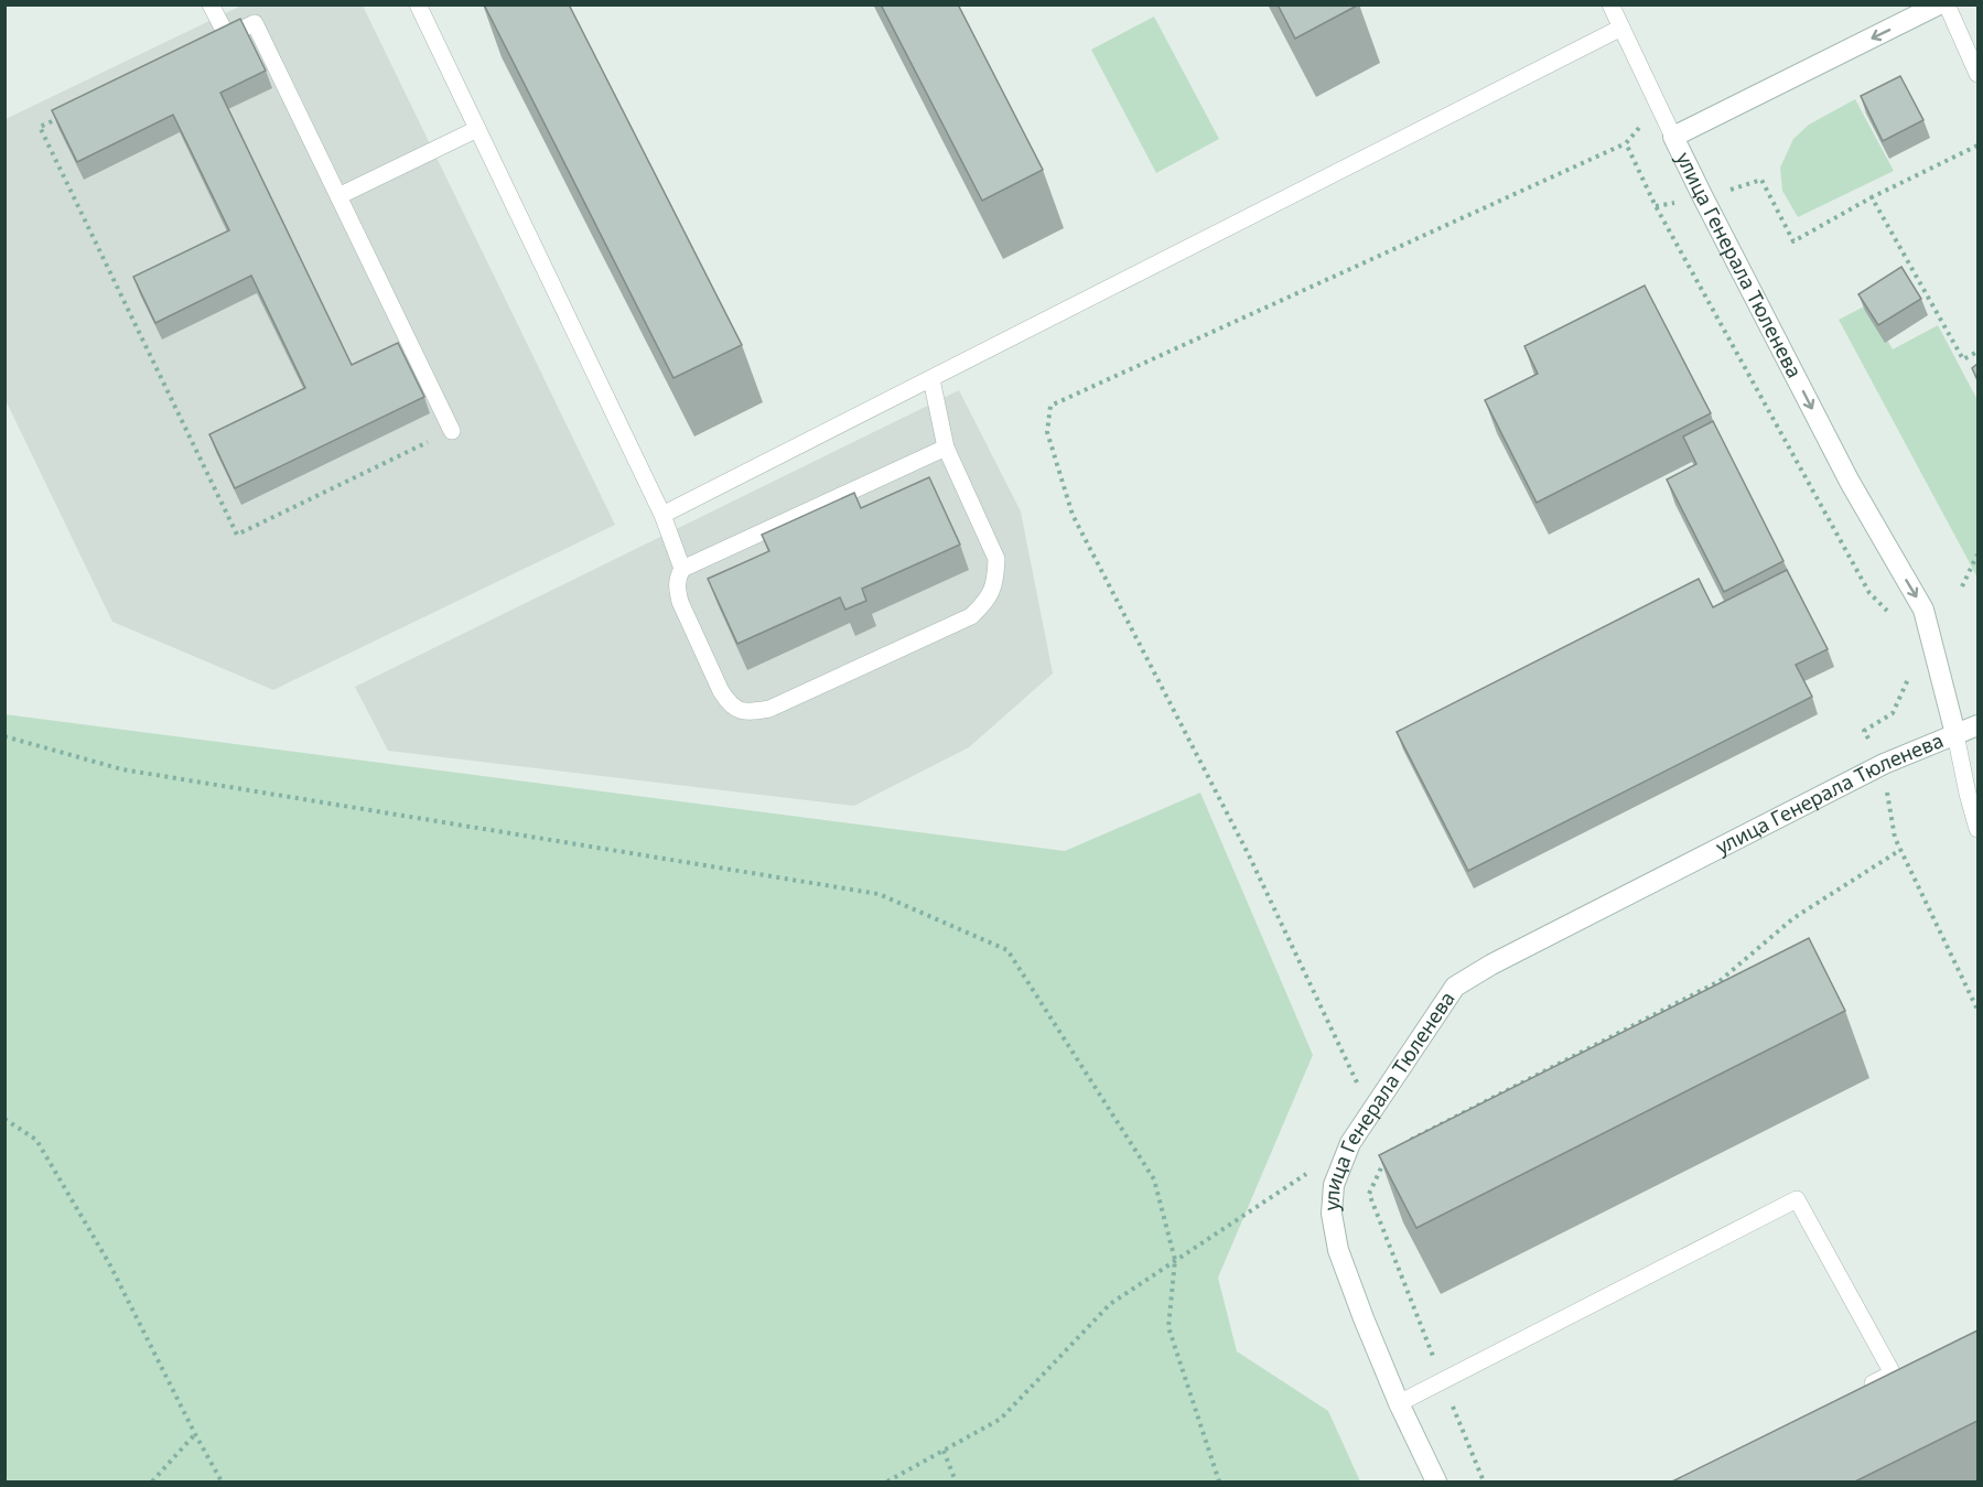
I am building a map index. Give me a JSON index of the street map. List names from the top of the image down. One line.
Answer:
{"streets":{"street":["улица Генерала Тюленева"]}}
